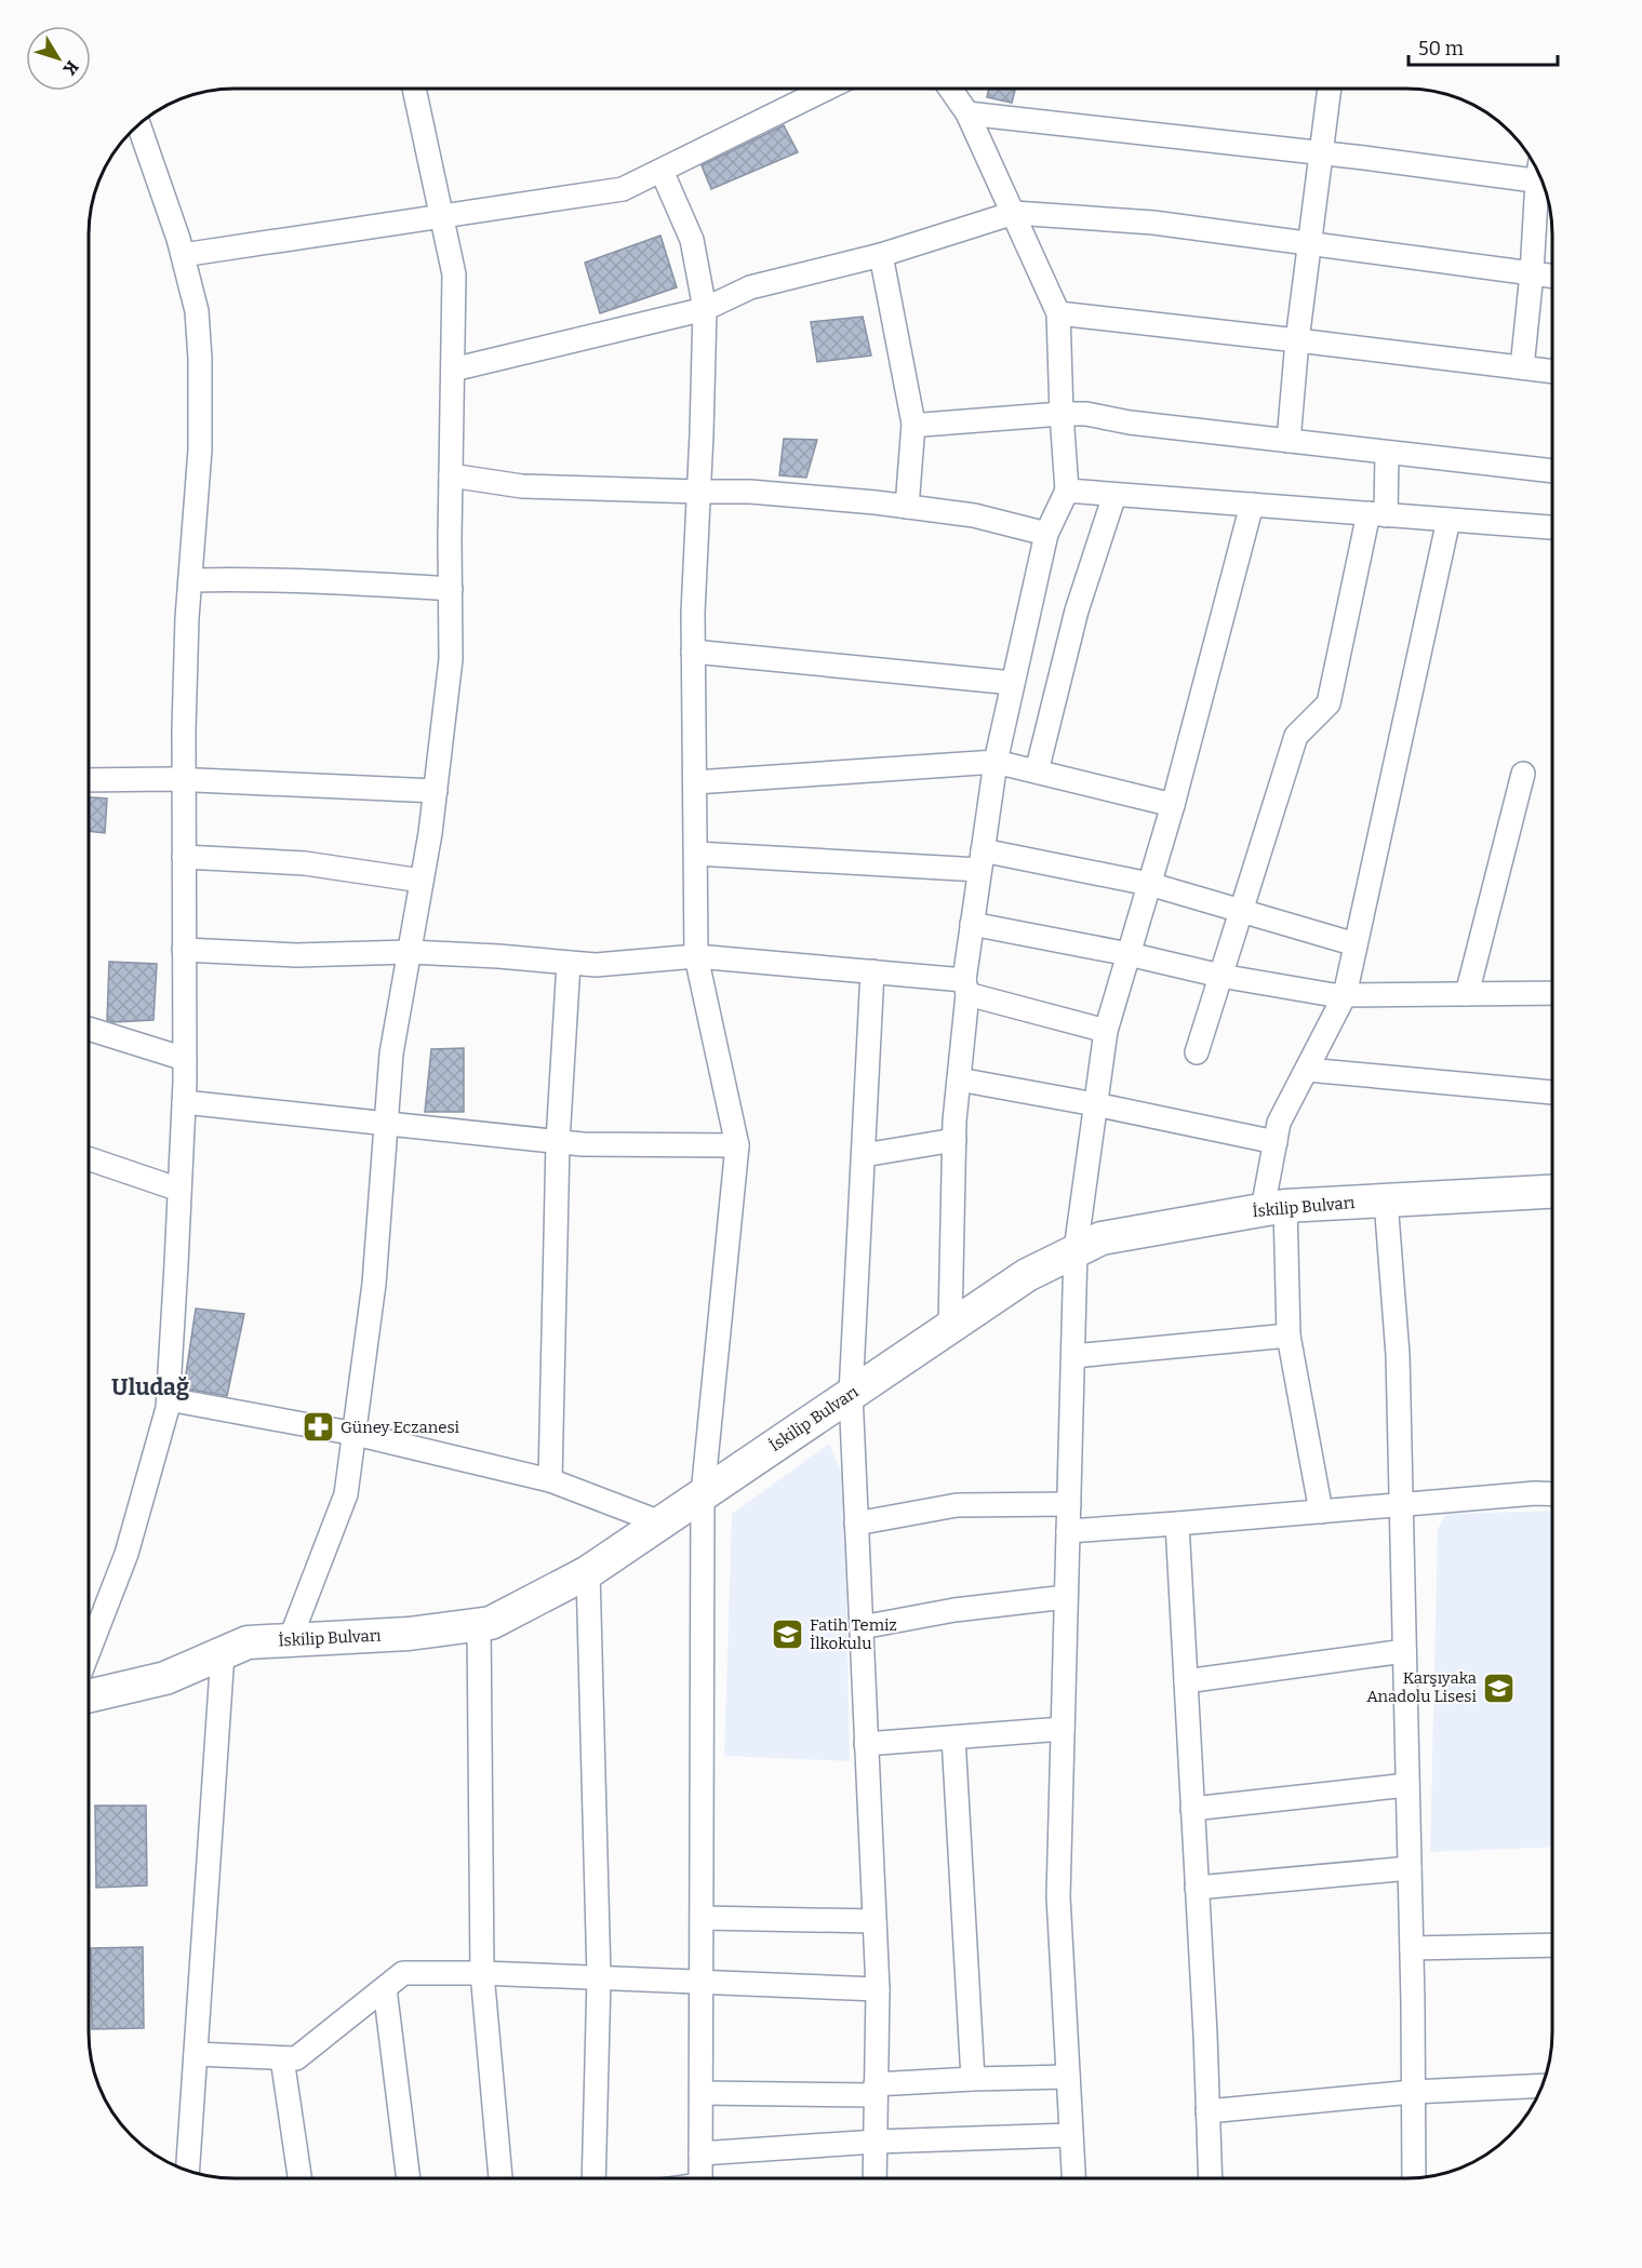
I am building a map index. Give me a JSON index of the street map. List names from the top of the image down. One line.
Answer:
{"streets":{"main road":["İskilip Bulvarı"]},"districts":["Uludağ"],"places":{"pharmacy":["Güney Eczanesi"],"school or university":["Fatih Temiz İlkokulu","Karşıyaka Anadolu Lisesi"]},"scale_bar":"50 m","north":"bottom right"}
